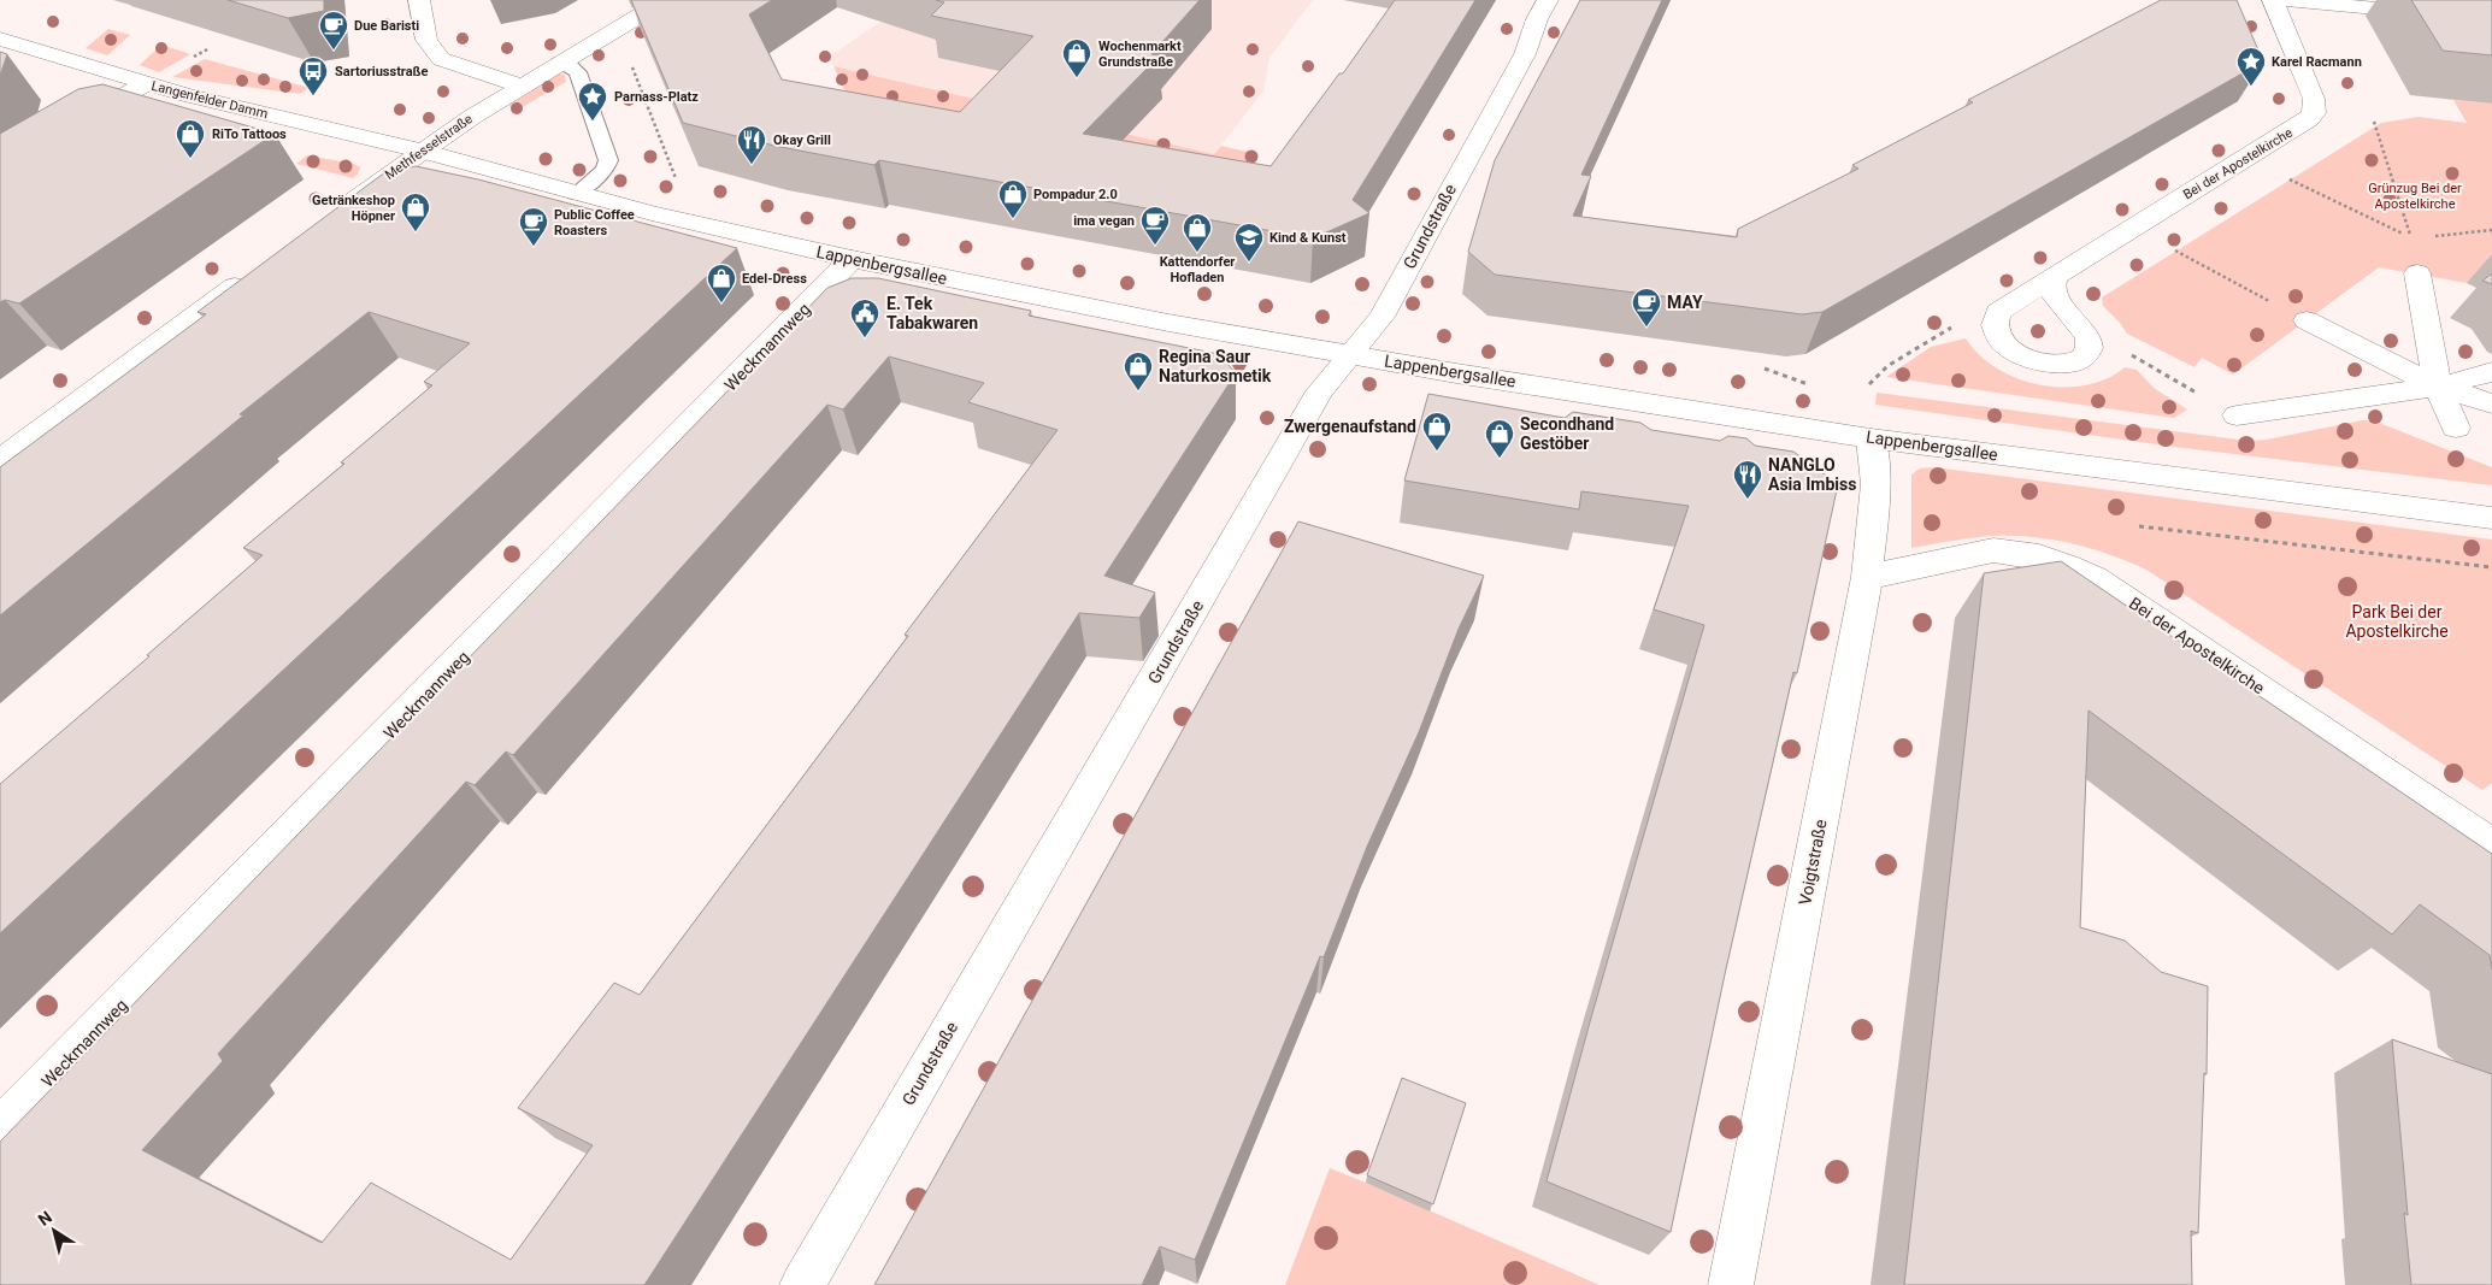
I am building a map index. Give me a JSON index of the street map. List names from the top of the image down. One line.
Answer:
{"streets":{"street":["Langenfelder Damm","Methfesselstraße","Bei der Apostelkirche","Grundstraße","Lappenbergsallee","Weckmannweg","Voigtstraße"]},"crossings":[["Langenfelder Damm","Methfesselstraße"],["Langenfelder Damm","Lappenbergsallee"],["Methfesselstraße","Lappenbergsallee"],["Bei der Apostelkirche","Voigtstraße"],["Grundstraße","Lappenbergsallee"],["Lappenbergsallee","Weckmannweg"],["Lappenbergsallee","Voigtstraße"]],"parks":["Grünzug Bei der Apostelkirche","Park Bei der Apostelkirche"],"places":{"cafe":["Due Baristi","ima vegan","Public Coffee Roasters","MAY"],"shop":["Wochenmarkt Grundstraße","RiTo Tattoos","Pompadur 2.0","Getränkeshop Höpner","Kattendorfer Hofladen","Edel-Dress","Regina Saur Naturkosmetik","Zwergenaufstand","Secondhand Gestöber"],"place":["Karel Racmann","Parnass-Platz"],"bus stop":["Sartoriusstraße"],"restaurant":["Okay Grill","NANGLO Asia Imbiss"],"school or university":["Kind & Kunst"],"public building":["E. Tek Tabakwaren"]},"north":"top left"}
